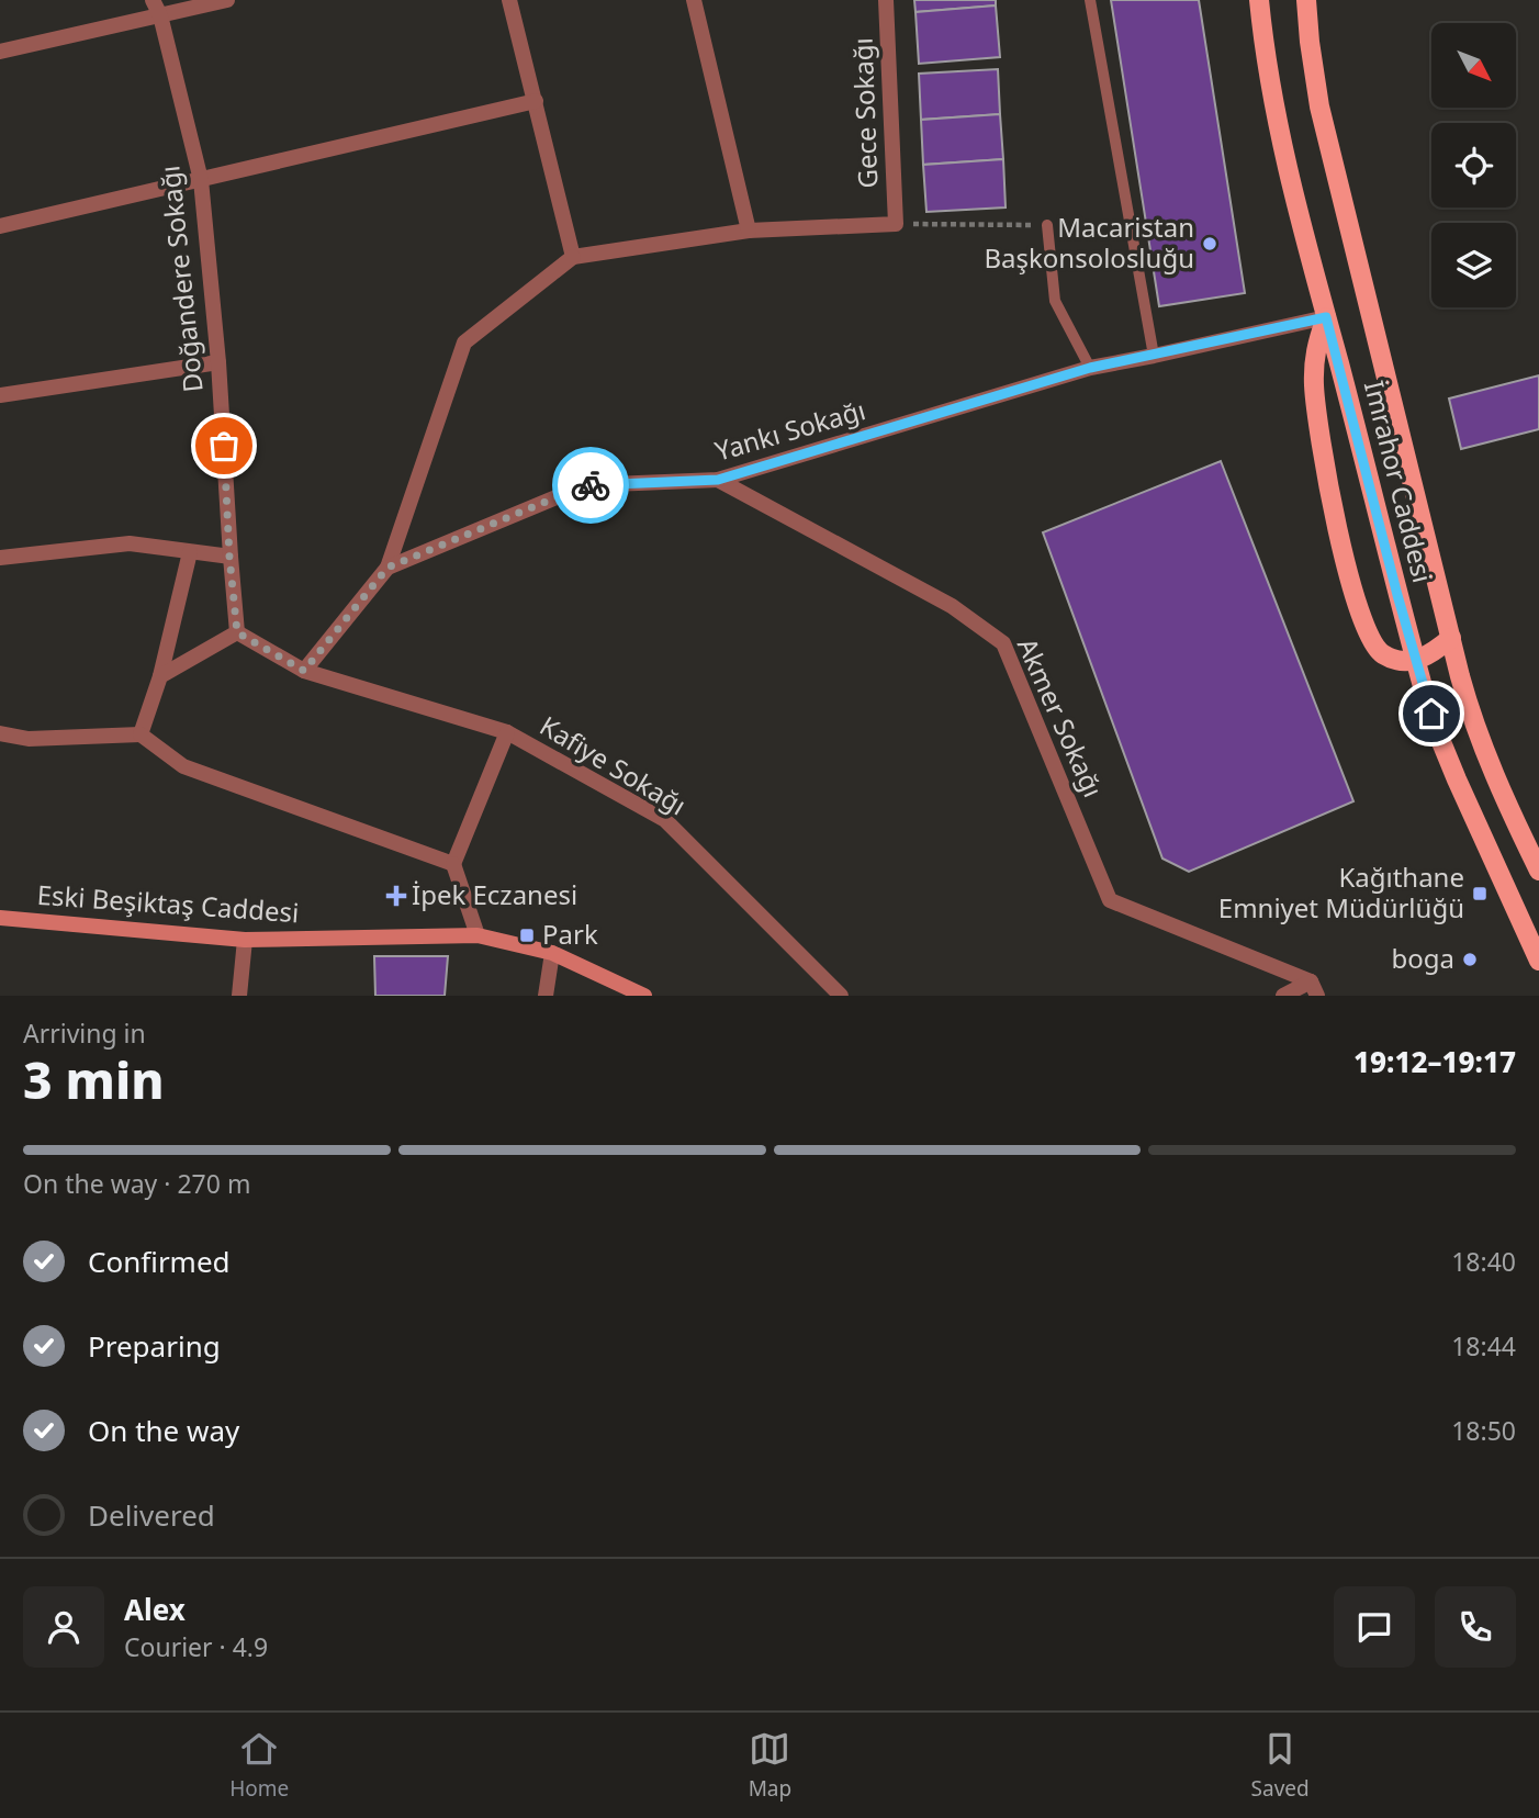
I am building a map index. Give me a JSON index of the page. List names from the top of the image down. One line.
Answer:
{"streets":{"main road":["İmrahor Caddesi"],"street":["Gece Sokağı","Doğandere Sokağı","Yankı Sokağı","Akmer Sokağı","Kafiye Sokağı","Eski Beşiktaş Caddesi"]},"crossings":[["Yankı Sokağı","İmrahor Caddesi"],["Yankı Sokağı","Akmer Sokağı"],["Yankı Sokağı","Kafiye Sokağı"]],"places":{"other":["Macaristan Başkonsolosluğu","boga"],"transit":["Kağıthane Emniyet Müdürlüğü","Park"],"health":["İpek Eczanesi"]},"north":"bottom right","page":{"heading":["3 min","Arriving in","19:12–19:17"],"panel":["Alex","Courier · 4.9"],"bar":"On the way · 270 m","list":[["Confirmed","18:40"],["Preparing","18:44"],["On the way","18:50"],"Delivered"],"tabs":["Home","Map","Saved"]}}
